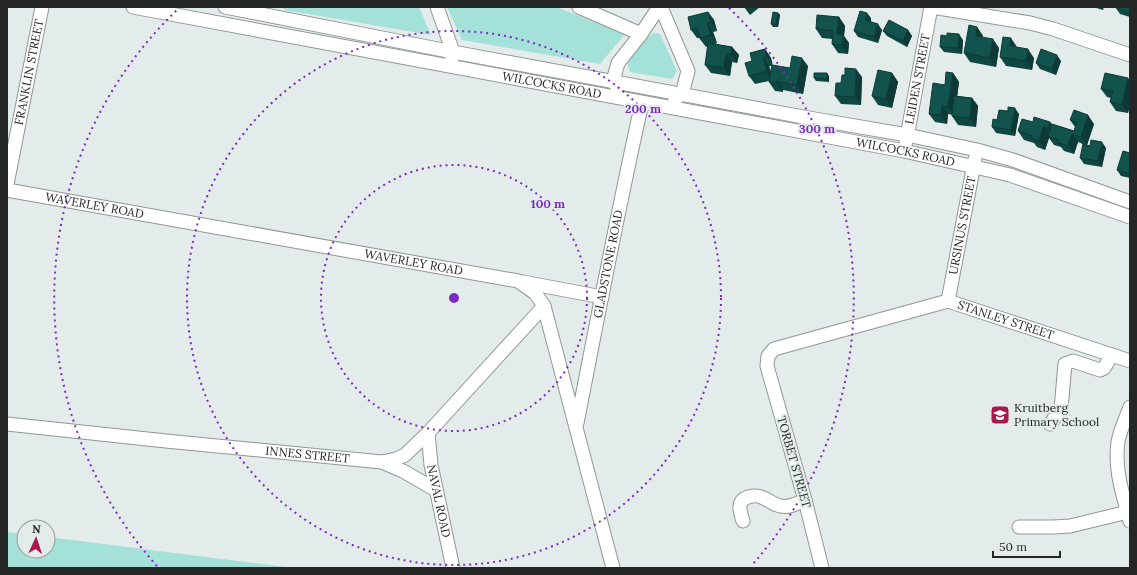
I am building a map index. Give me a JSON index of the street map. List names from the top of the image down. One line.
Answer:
{"streets":{"street":["FRANKLIN STREET","LEIDEN STREET","WILCOCKS ROAD","WAVERLEY ROAD","URSINUS STREET","GLADSTONE ROAD","STANLEY STREET","INNES STREET","TORBET STREET","NAVAL ROAD"]},"crossings":[["LEIDEN STREET","WILCOCKS ROAD"],["WILCOCKS ROAD","URSINUS STREET"],["WILCOCKS ROAD","GLADSTONE ROAD"],["WAVERLEY ROAD","GLADSTONE ROAD"],["WAVERLEY ROAD","INNES STREET"],["URSINUS STREET","STANLEY STREET"],["STANLEY STREET","TORBET STREET"],["INNES STREET","NAVAL ROAD"]],"places":{"school or university":["Kruitberg Primary School"]},"scale_bar":"50 m","north":"top","rings":["200 m","300 m","100 m"]}
